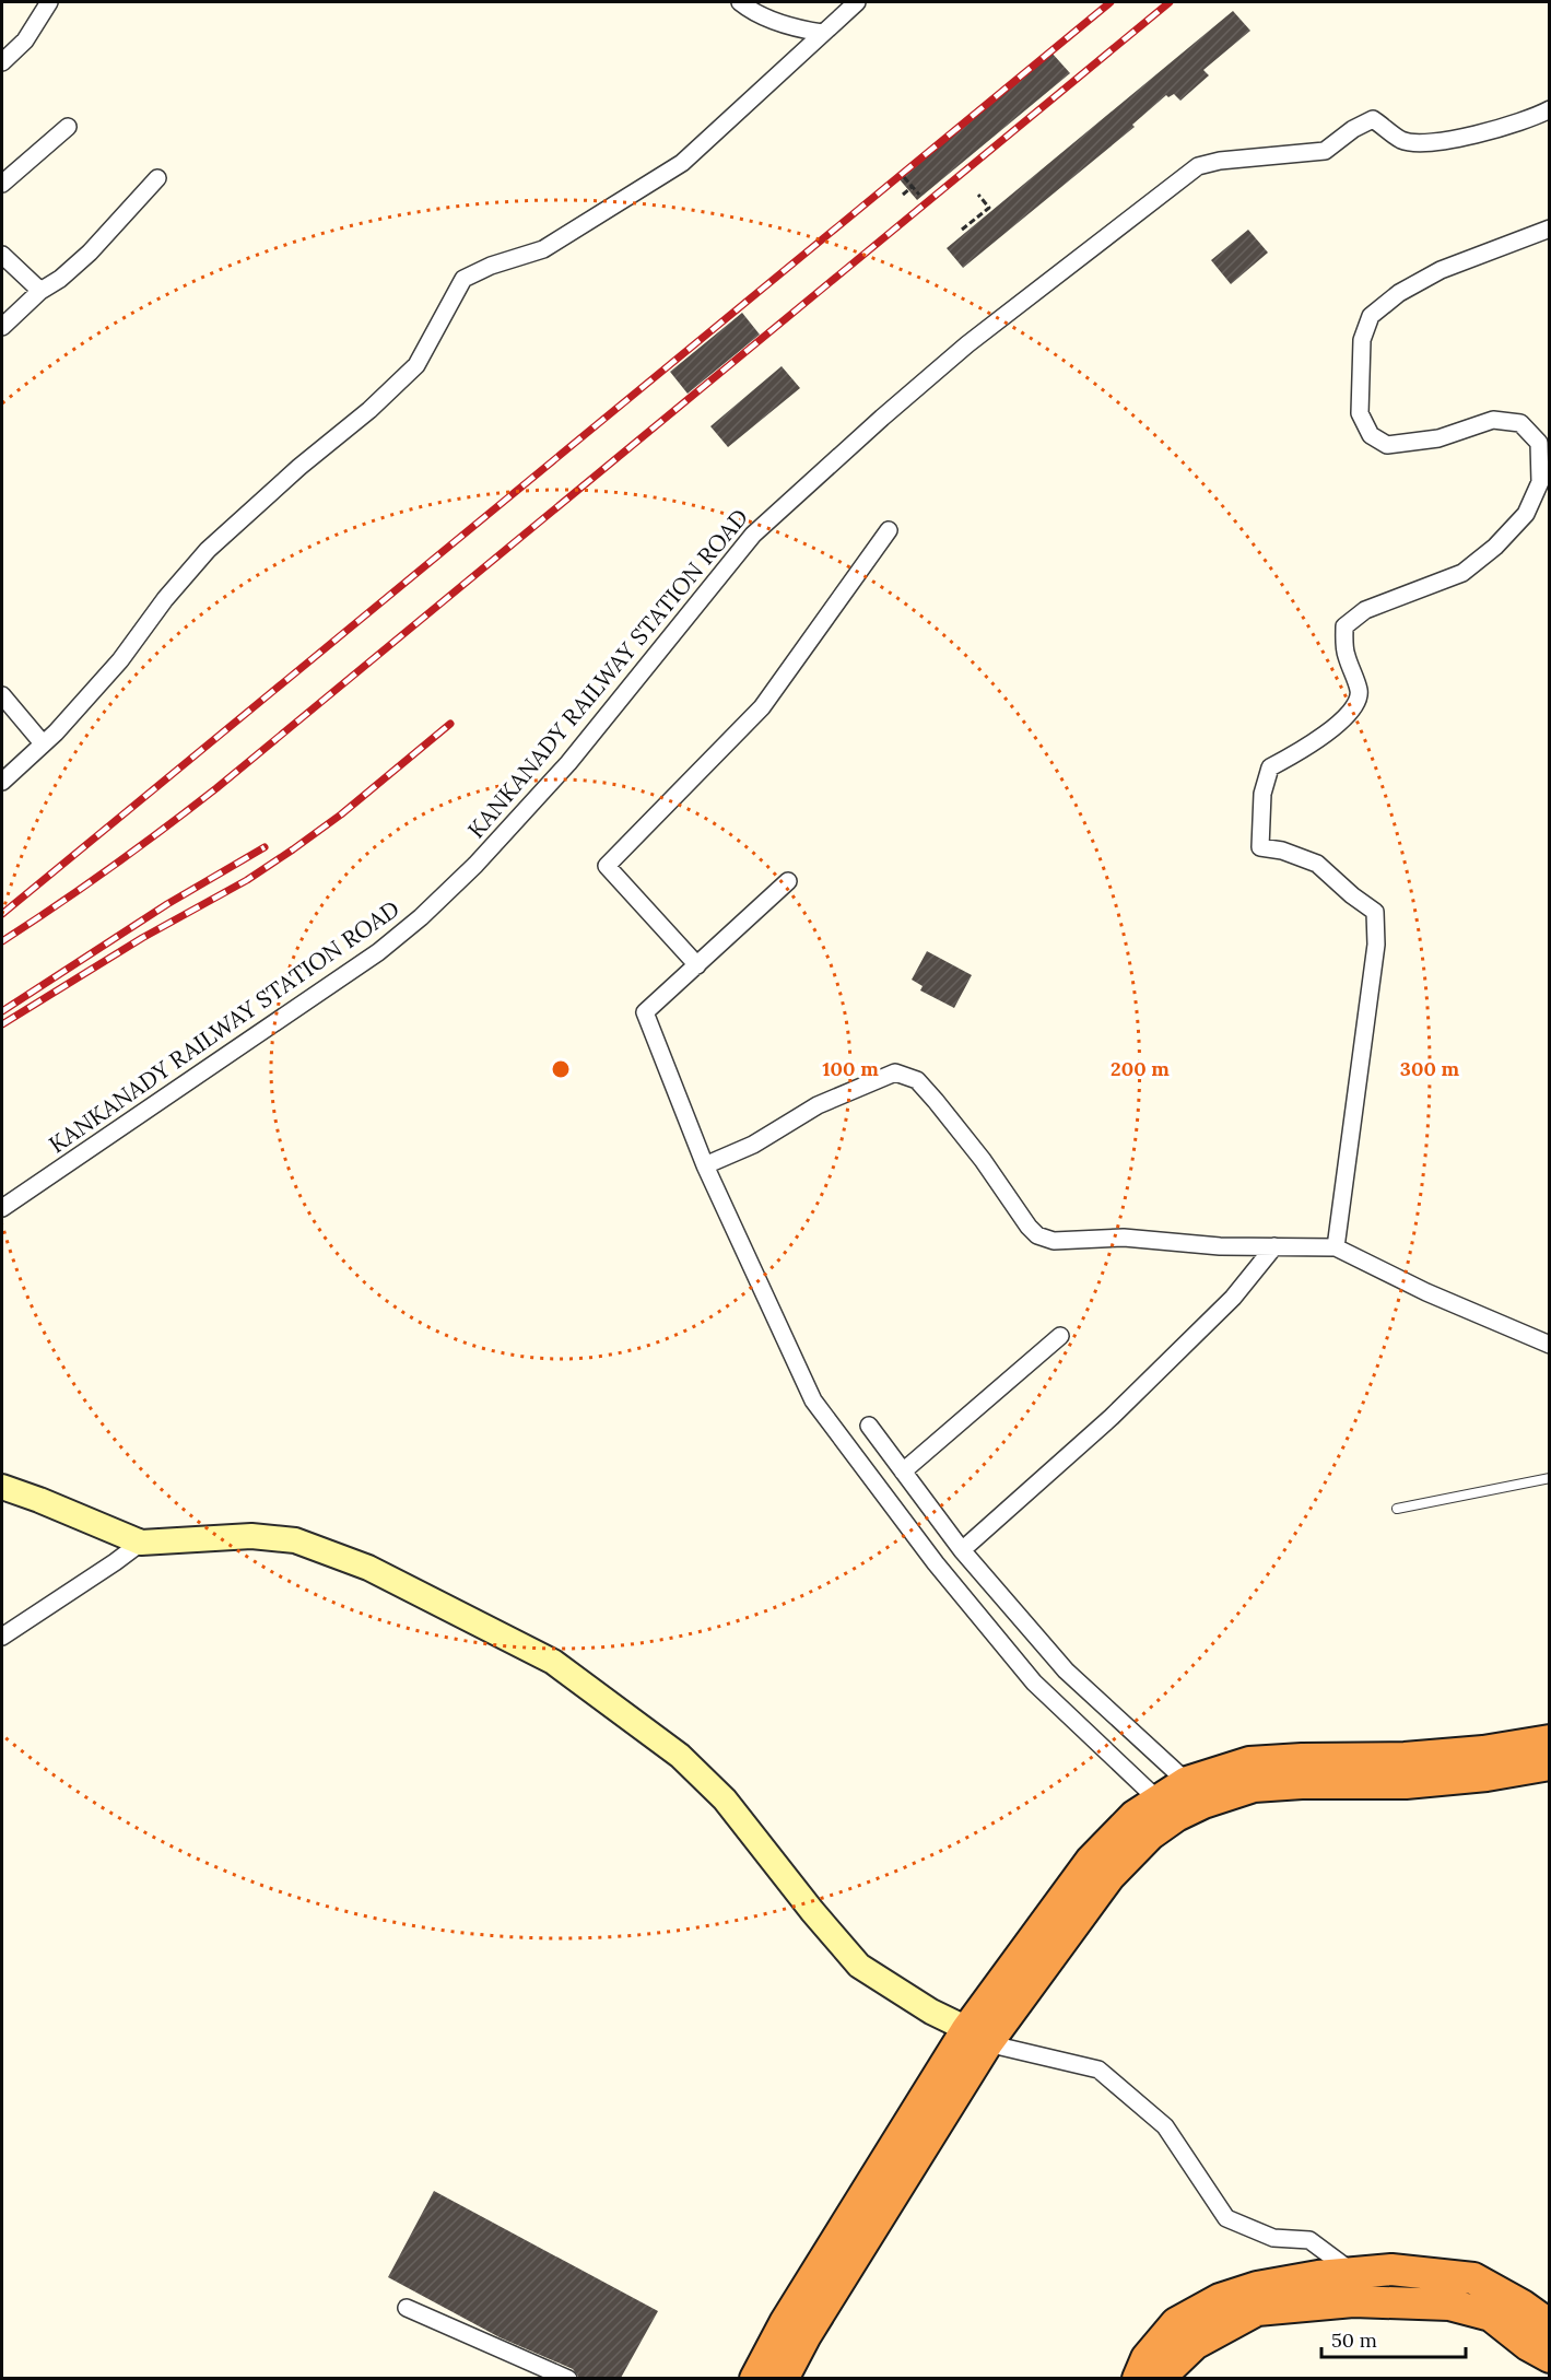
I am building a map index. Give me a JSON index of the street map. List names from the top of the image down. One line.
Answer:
{"streets":{"street":["KANKANADY RAILWAY STATION ROAD"]},"scale_bar":"50 m","rings":["100 m","200 m","300 m"]}
